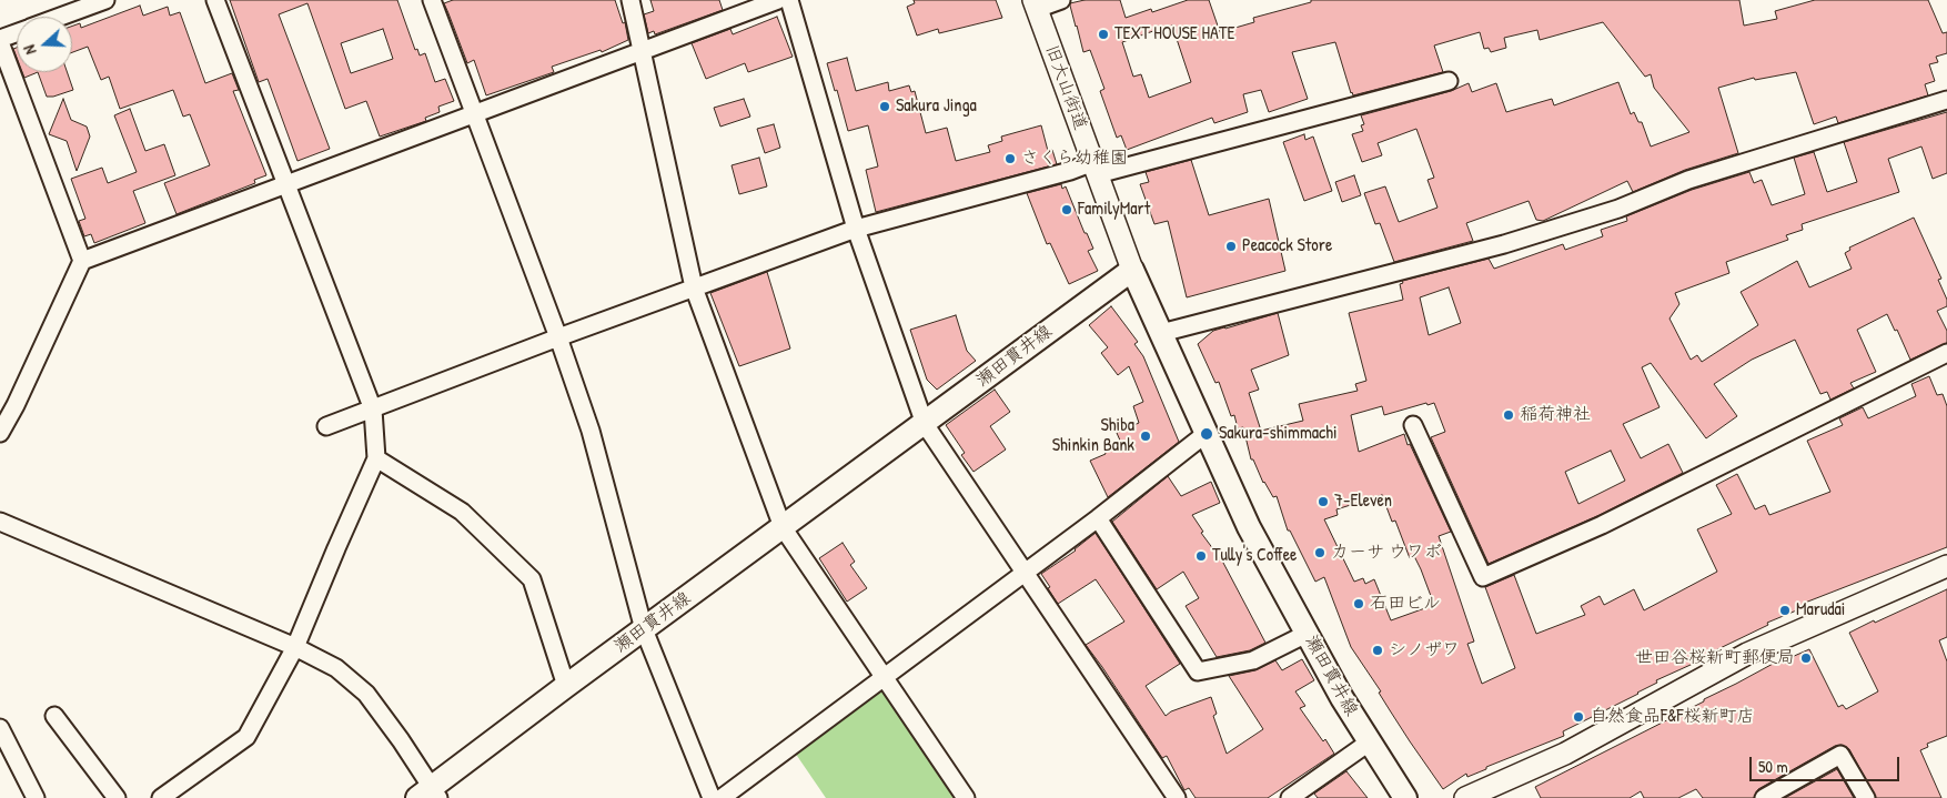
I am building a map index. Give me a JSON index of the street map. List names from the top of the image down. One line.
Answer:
{"streets":{"main road":["瀬田貫井線"],"street":["旧大山街道"]},"crossings":[["旧大山街道","瀬田貫井線"]],"places":["TEXT HOUSE HATE","Sakura Jinga","さくら幼稚園","FamilyMart","Peacock Store","稲荷神社","Sakura-shimmachi","Shiba Shinkin Bank","7-Eleven","カーサ ウワボ","Tully's Coffee","石田ビル","Marudai","シノザワ","世田谷桜新町郵便局","自然食品F&F桜新町店"],"scale_bar":"50 m","north":"left"}
